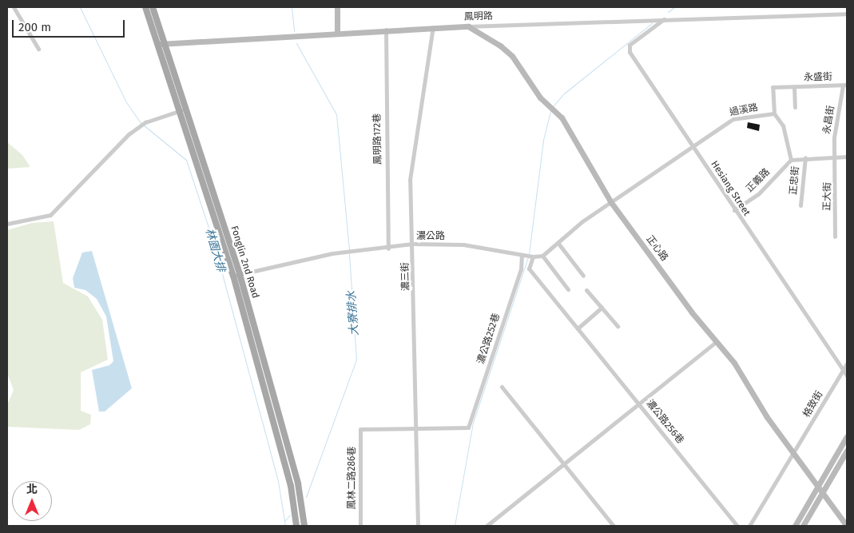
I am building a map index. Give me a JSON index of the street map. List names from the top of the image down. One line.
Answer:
{"streets":{"main road":["Fonglin 2nd Road"],"street":["鳳明路","永盛街","過溪路","永昌街","鳳明路172巷","正義路","正忠街","Hesiang Street","正大街","濃公路","正心路","濃三街","濃公路252巷","格致街","濃公路256巷","鳳林二路286巷"]},"crossings":[["鳳明路","鳳明路172巷"],["鳳明路","Hesiang Street"],["鳳明路","正心路"],["鳳明路","Fonglin 2nd Road"],["鳳明路","濃三街"],["永盛街","過溪路"],["永盛街","永昌街"],["過溪路","Hesiang Street"],["過溪路","濃公路"],["過溪路","正心路"],["永昌街","正大街"],["鳳明路172巷","濃公路"],["正義路","Hesiang Street"],["Hesiang Street","格致街"],["濃公路","正心路"],["濃公路","Fonglin 2nd Road"],["濃公路","濃三街"],["濃公路","濃公路252巷"],["濃公路","濃公路256巷"],["正心路","格致街"],["濃三街","濃公路252巷"],["濃三街","鳳林二路286巷"],["濃公路252巷","鳳林二路286巷"]],"water":["林園大排","大寮排水"],"scale_bar":"200 m","north":"top"}
